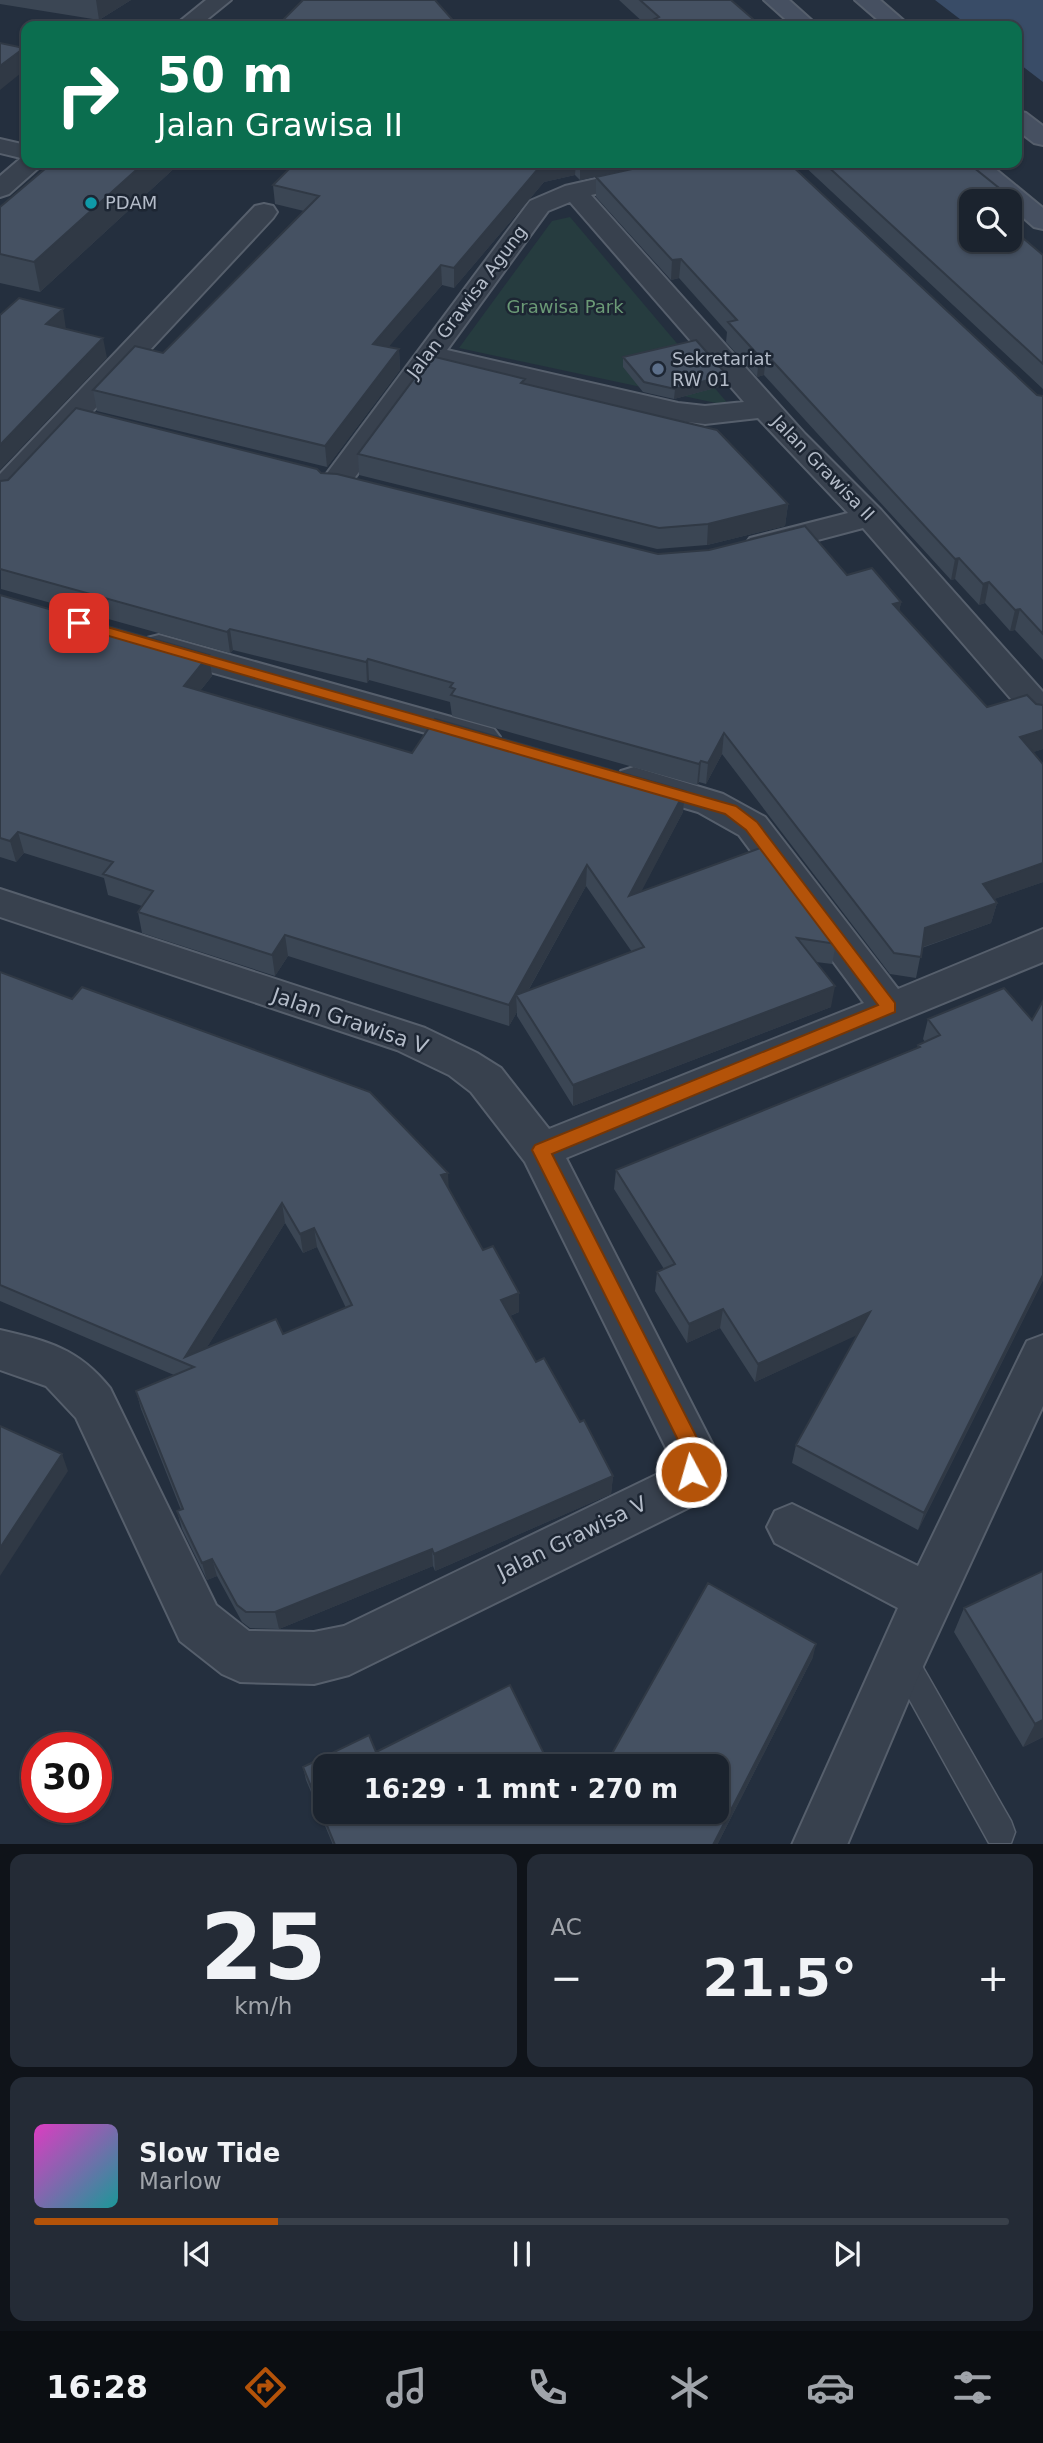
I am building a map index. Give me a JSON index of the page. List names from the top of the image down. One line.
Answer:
{"streets":{"street":["Jalan Grawisa Agung","Jalan Grawisa II","Jalan Grawisa V"]},"crossings":[["Jalan Grawisa Agung","Jalan Grawisa II"]],"parks":["Grawisa Park"],"places":["PDAM","Sekretariat RW 01"],"page":{"turn":["50 m","Jalan Grawisa II"],"limit":"30","trip":"16:29 · 1 mnt · 270 m","tile":[["25","km/h"],"AC"],"heat":["−","21.5°","+"],"song":["Slow Tide","Marlow"],"tabs":"16:28"}}
